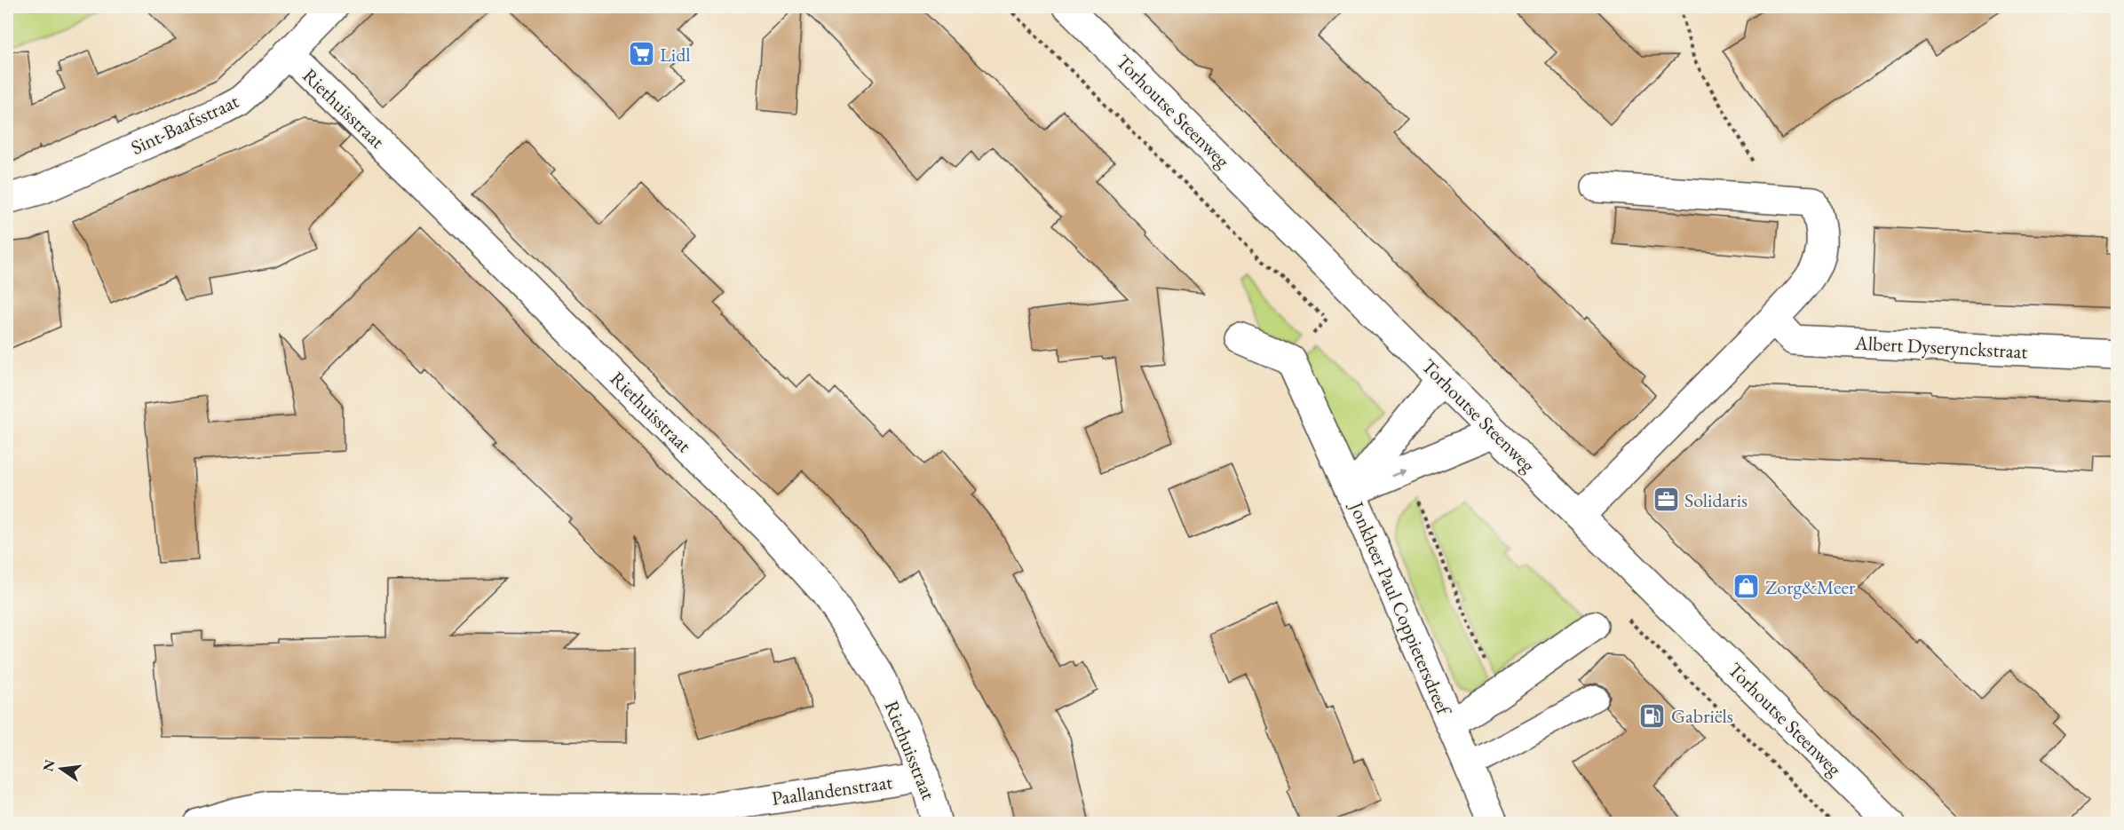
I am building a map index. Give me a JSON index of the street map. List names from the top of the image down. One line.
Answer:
{"streets":{"street":["Riethuisstraat","Torhoutse Steenweg","Sint-Baafsstraat","Albert Dyserynckstraat","Jonkheer Paul Coppietersdreef","Paallandenstraat"]},"crossings":[["Riethuisstraat","Sint-Baafsstraat"],["Riethuisstraat","Paallandenstraat"],["Torhoutse Steenweg","Jonkheer Paul Coppietersdreef"]],"places":{"supermarket":["Lidl"],"office":["Solidaris"],"shop":["Zorg&Meer"],"fuel station":["Gabriëls"]},"north":"left"}
